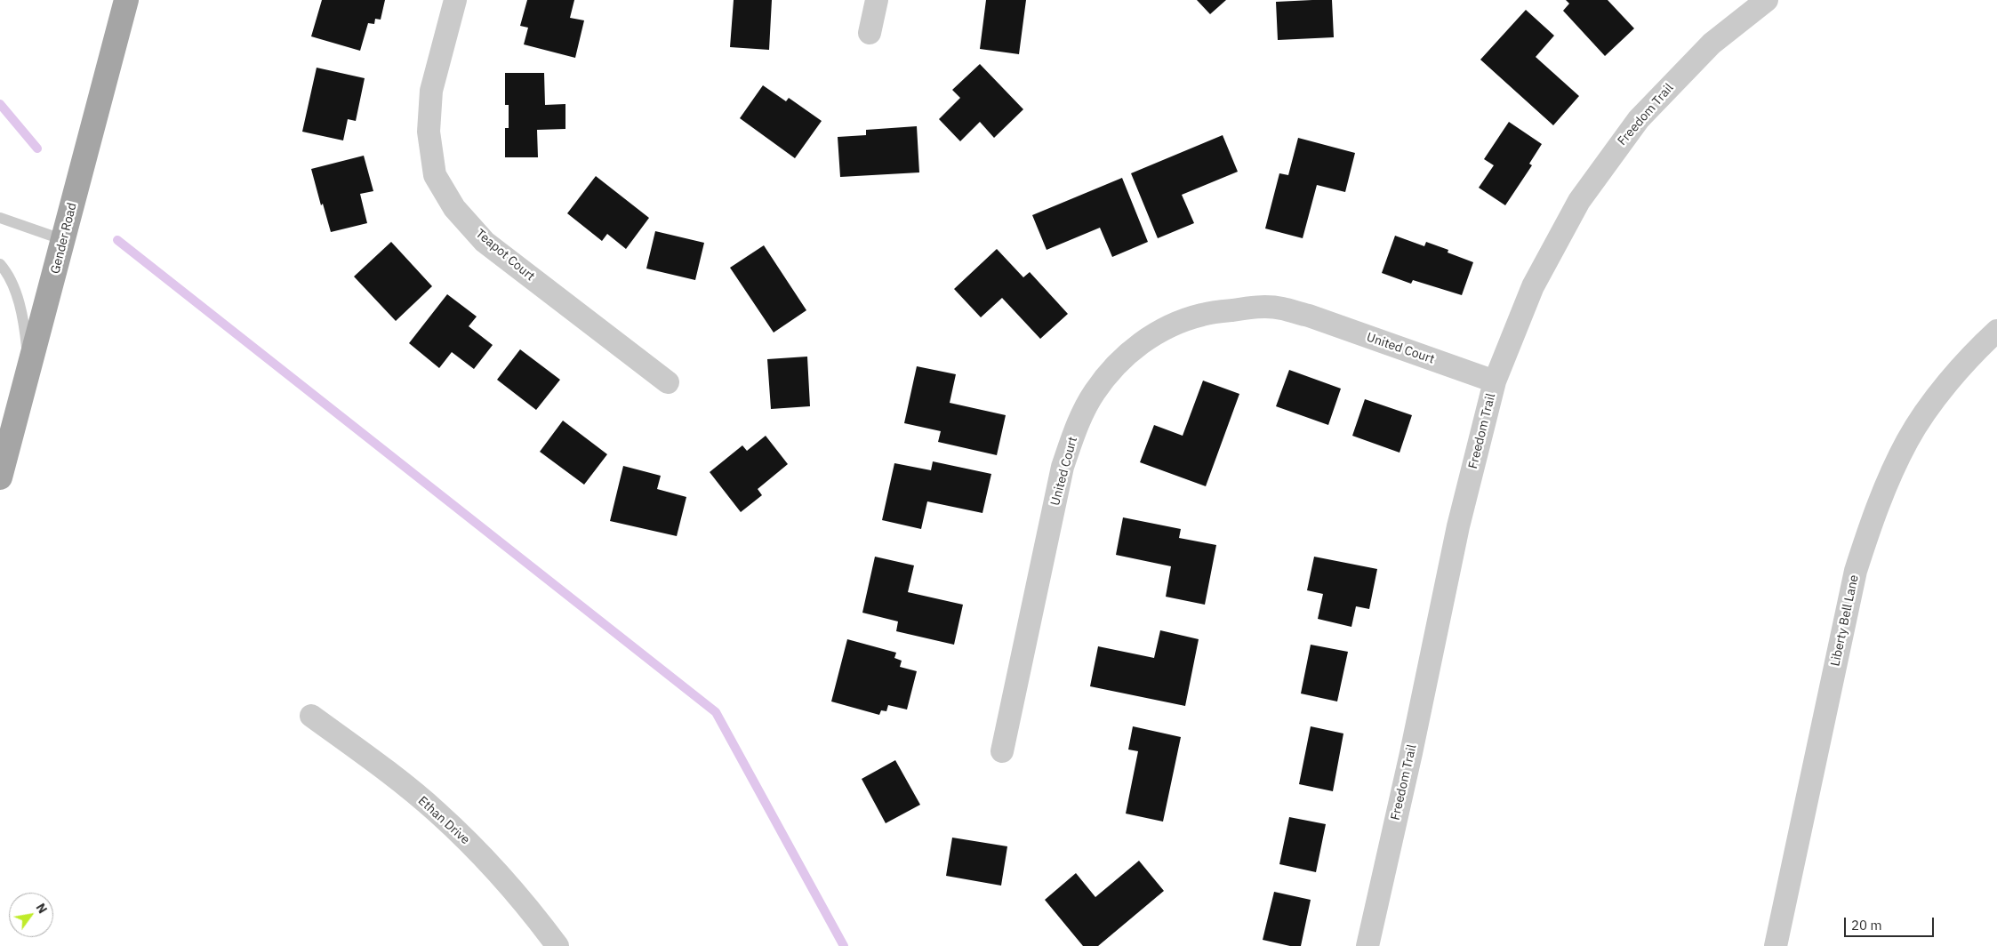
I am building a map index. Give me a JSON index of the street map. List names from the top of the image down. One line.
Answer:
{"streets":{"main road":["Gender Road"],"street":["Freedom Trail","Teapot Court","United Court","Liberty Bell Lane","Ethan Drive"]},"crossings":[["Freedom Trail","United Court"]],"scale_bar":"20 m","north":"top right"}
